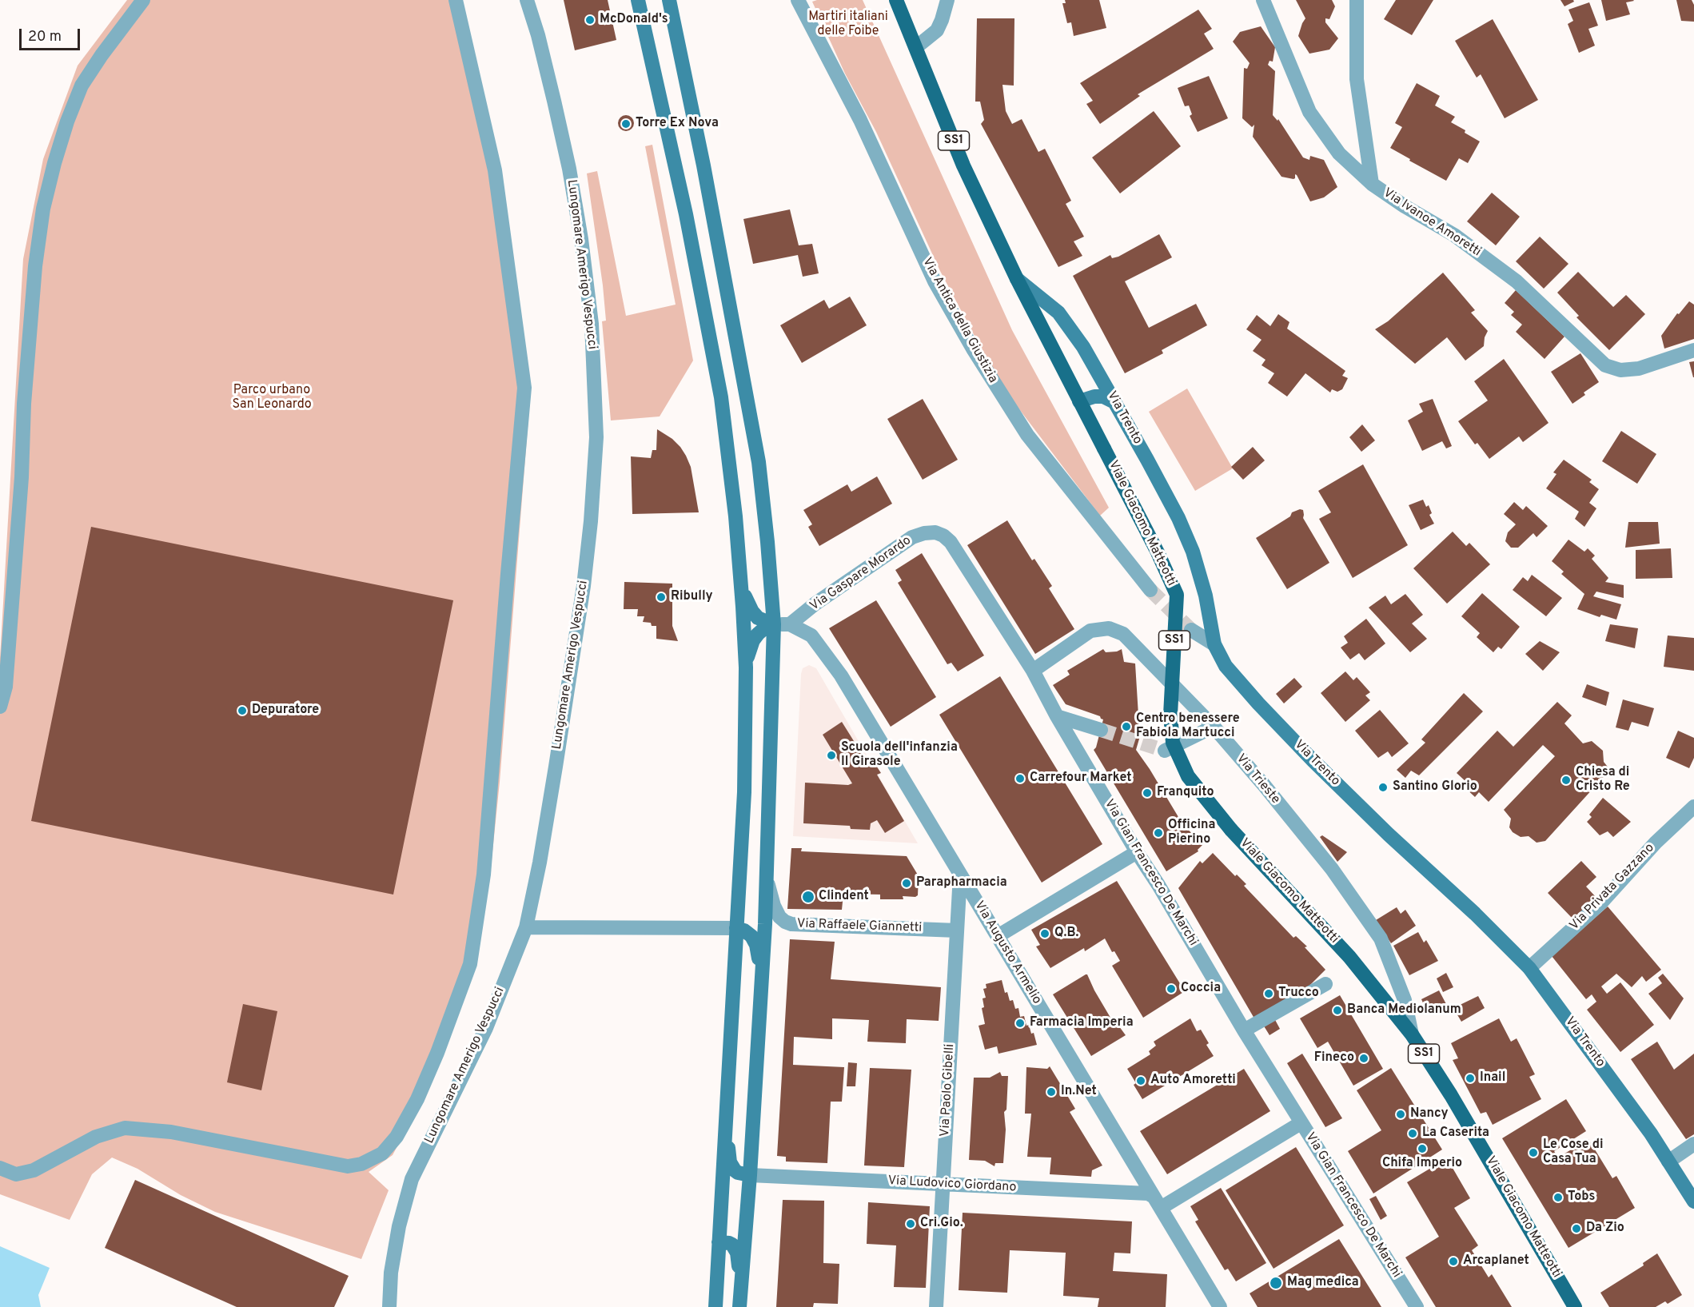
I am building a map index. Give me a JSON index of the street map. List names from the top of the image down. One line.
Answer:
{"streets":{"main road":["SS1","Via Trento","Viale Giacomo Matteotti"],"street":["Via Ivanoe Amoretti","Lungomare Amerigo Vespucci","Via Antica della Giustizia","Via Gaspare Morardo","Via Trieste","Via Gian Francesco De Marchi","Via Privata Gazzano","Via Raffaele Giannetti","Via Augusto Armelio","Via Paolo Gibelli","Via Ludovico Giordano"]},"crossings":[["Via Trento","Viale Giacomo Matteotti"],["Via Trento","Via Privata Gazzano"],["Viale Giacomo Matteotti","Via Trieste"],["Via Gaspare Morardo","Via Gian Francesco De Marchi"],["Via Gaspare Morardo","Via Augusto Armelio"],["Via Trieste","Via Gian Francesco De Marchi"],["Via Raffaele Giannetti","Via Paolo Gibelli"],["Via Augusto Armelio","Via Paolo Gibelli"],["Via Augusto Armelio","Via Ludovico Giordano"],["Via Paolo Gibelli","Via Ludovico Giordano"]],"parks":["Martiri italiani delle Foibe","Parco urbano San Leonardo"],"places":["McDonald's","Torre Ex Nova","Ribully","Depuratore","Centro benessere Fabiola Martucci","Scuola dell'infanzia Il Girasole","Carrefour Market","Chiesa di Cristo Re","Santino Glorio","Franquito","Officina Pierino","Parapharmacia","Clindent","Q.B.","Coccia","Trucco","Banca Mediolanum","Farmacia Imperia","Fineco","Inail","Auto Amoretti","In.Net","Nancy","La Caserita","Chifa Imperio","Le Cose di Casa Tua","Tobs","Cri.Gio.","Da Zio","Arcaplanet","Mag medica"],"scale_bar":"20 m"}
